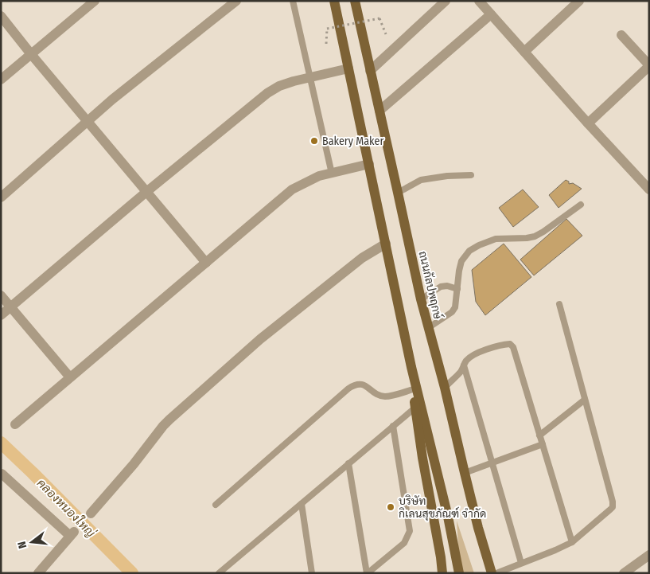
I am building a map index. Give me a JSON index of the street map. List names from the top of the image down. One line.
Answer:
{"streets":{"main road":["ถนนกัลปพฤกษ์"]},"water":["คลองหนองใหญ่"],"places":["Bakery Maker","บริษัท กิเลนสุขภัณฑ์ จำกัด"],"north":"left"}
